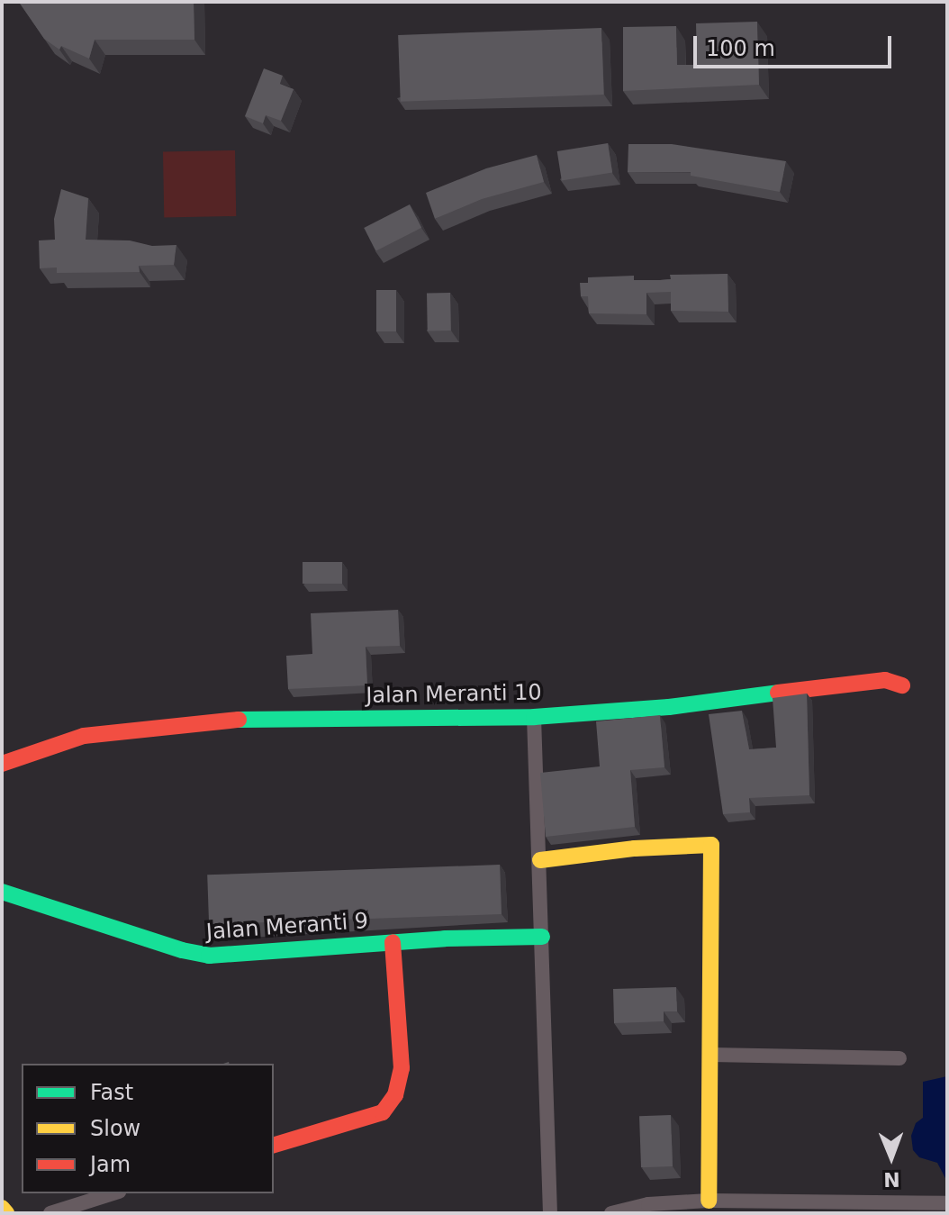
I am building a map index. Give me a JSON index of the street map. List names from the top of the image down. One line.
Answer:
{"streets":{"street":["Jalan Meranti 10","Jalan Meranti 9"]},"legend":["Fast","Slow","Jam"],"scale_bar":"100 m","north":"bottom"}
